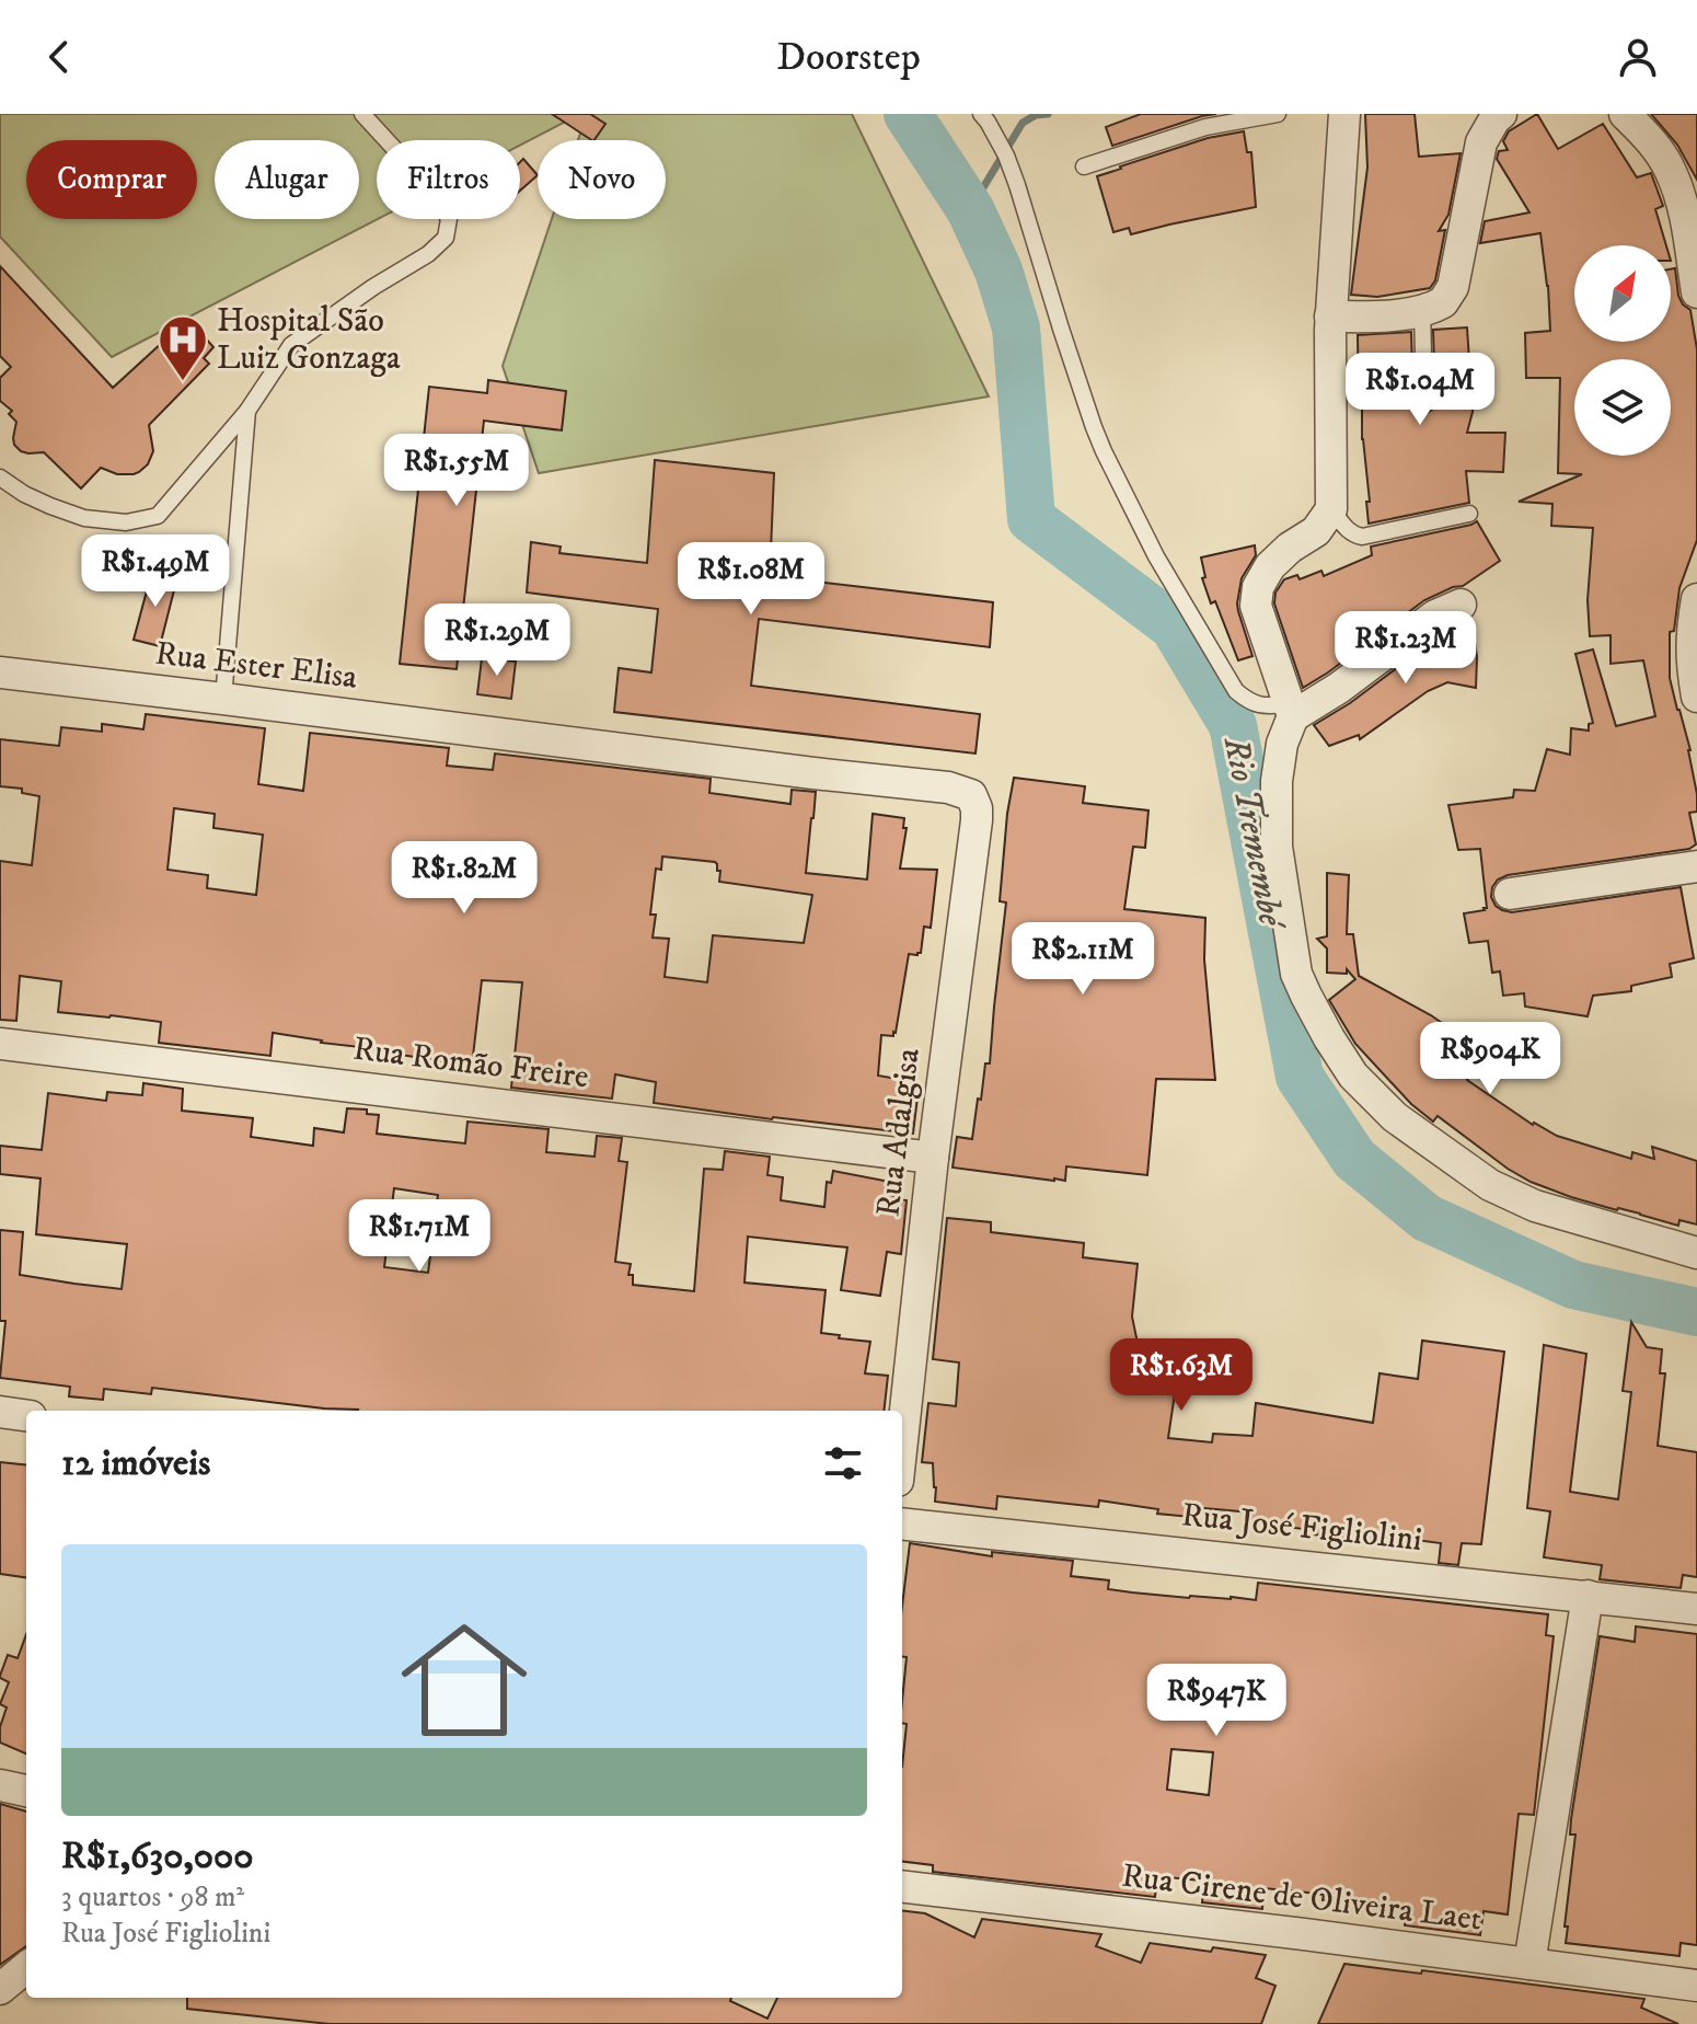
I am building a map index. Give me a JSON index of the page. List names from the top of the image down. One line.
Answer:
{"streets":{"street":["Rua Ester Elisa","Rua Romão Freire","Rua Adalgisa","Rua José Figliolini","Rua Cirene de Oliveira Laet"]},"crossings":[["Rua Ester Elisa","Rua Adalgisa"],["Rua Romão Freire","Rua Adalgisa"]],"water":["Rio Tremembé"],"places":{"hospital":["Hospital São Luiz Gonzaga"]},"north":"top right","page":{"header":"Doorstep","chip":["Comprar","Alugar","Filtros","Novo"],"price":["R$1.04M","R$1.55M","R$1.49M","R$1.08M","R$1.29M","R$1.23M","R$1.82M","R$2.11M","R$904K","R$1.71M","R$1.63M","R$947K"],"heading":"12 imóveis","list":[{"name":"R$1,630,000","note":"3 quartos · 98 m² · Rua José Figliolini"}]}}
